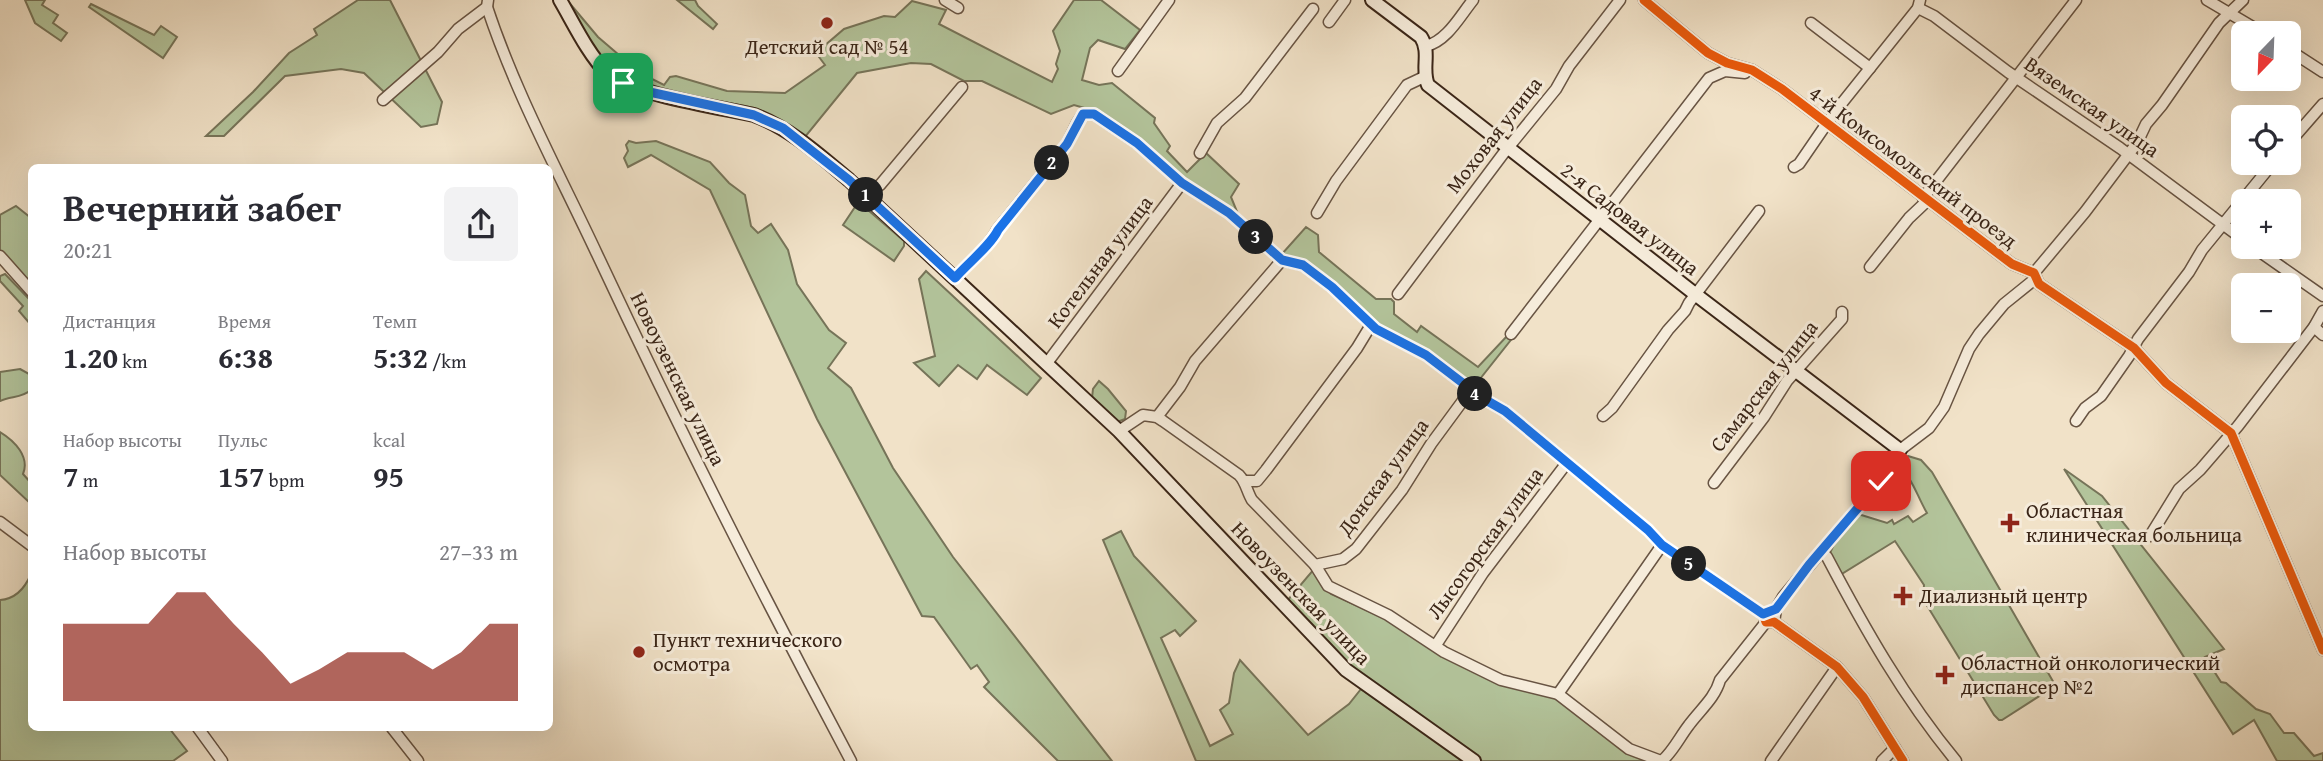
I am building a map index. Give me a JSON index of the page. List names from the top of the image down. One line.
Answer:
{"streets":{"main road":["2-я Садовая улица","Новоузенская улица"],"street":["Вяземская улица","Моховая улица","4-й Комсомольский проезд","Котельная улица","Самарская улица","Донская улица","Лысогорская улица"]},"crossings":[["Моховая улица","2-я Садовая улица"],["2-я Садовая улица","Самарская улица"],["Котельная улица","Новоузенская улица"],["Новоузенская улица","Донская улица"],["Новоузенская улица","Лысогорская улица"]],"places":{"other":["Детский сад № 54","Пункт технического осмотра"],"health":["Областная клиническая больница","Диализный центр","Областной онкологический диспансер №2"]},"north":"bottom left","page":{"map_buttons":["+","−"],"pins":["2","1","3","4","5"],"heading":["Вечерний забег","20:21"],"stats":[["Дистанция","1.20 km"],["Время","6:38"],["Темп","5:32 /km"],["Набор высоты","7 m"],["Пульс","157 bpm"],["kcal","95"]],"chart":["Набор высоты","27–33 m"]}}
